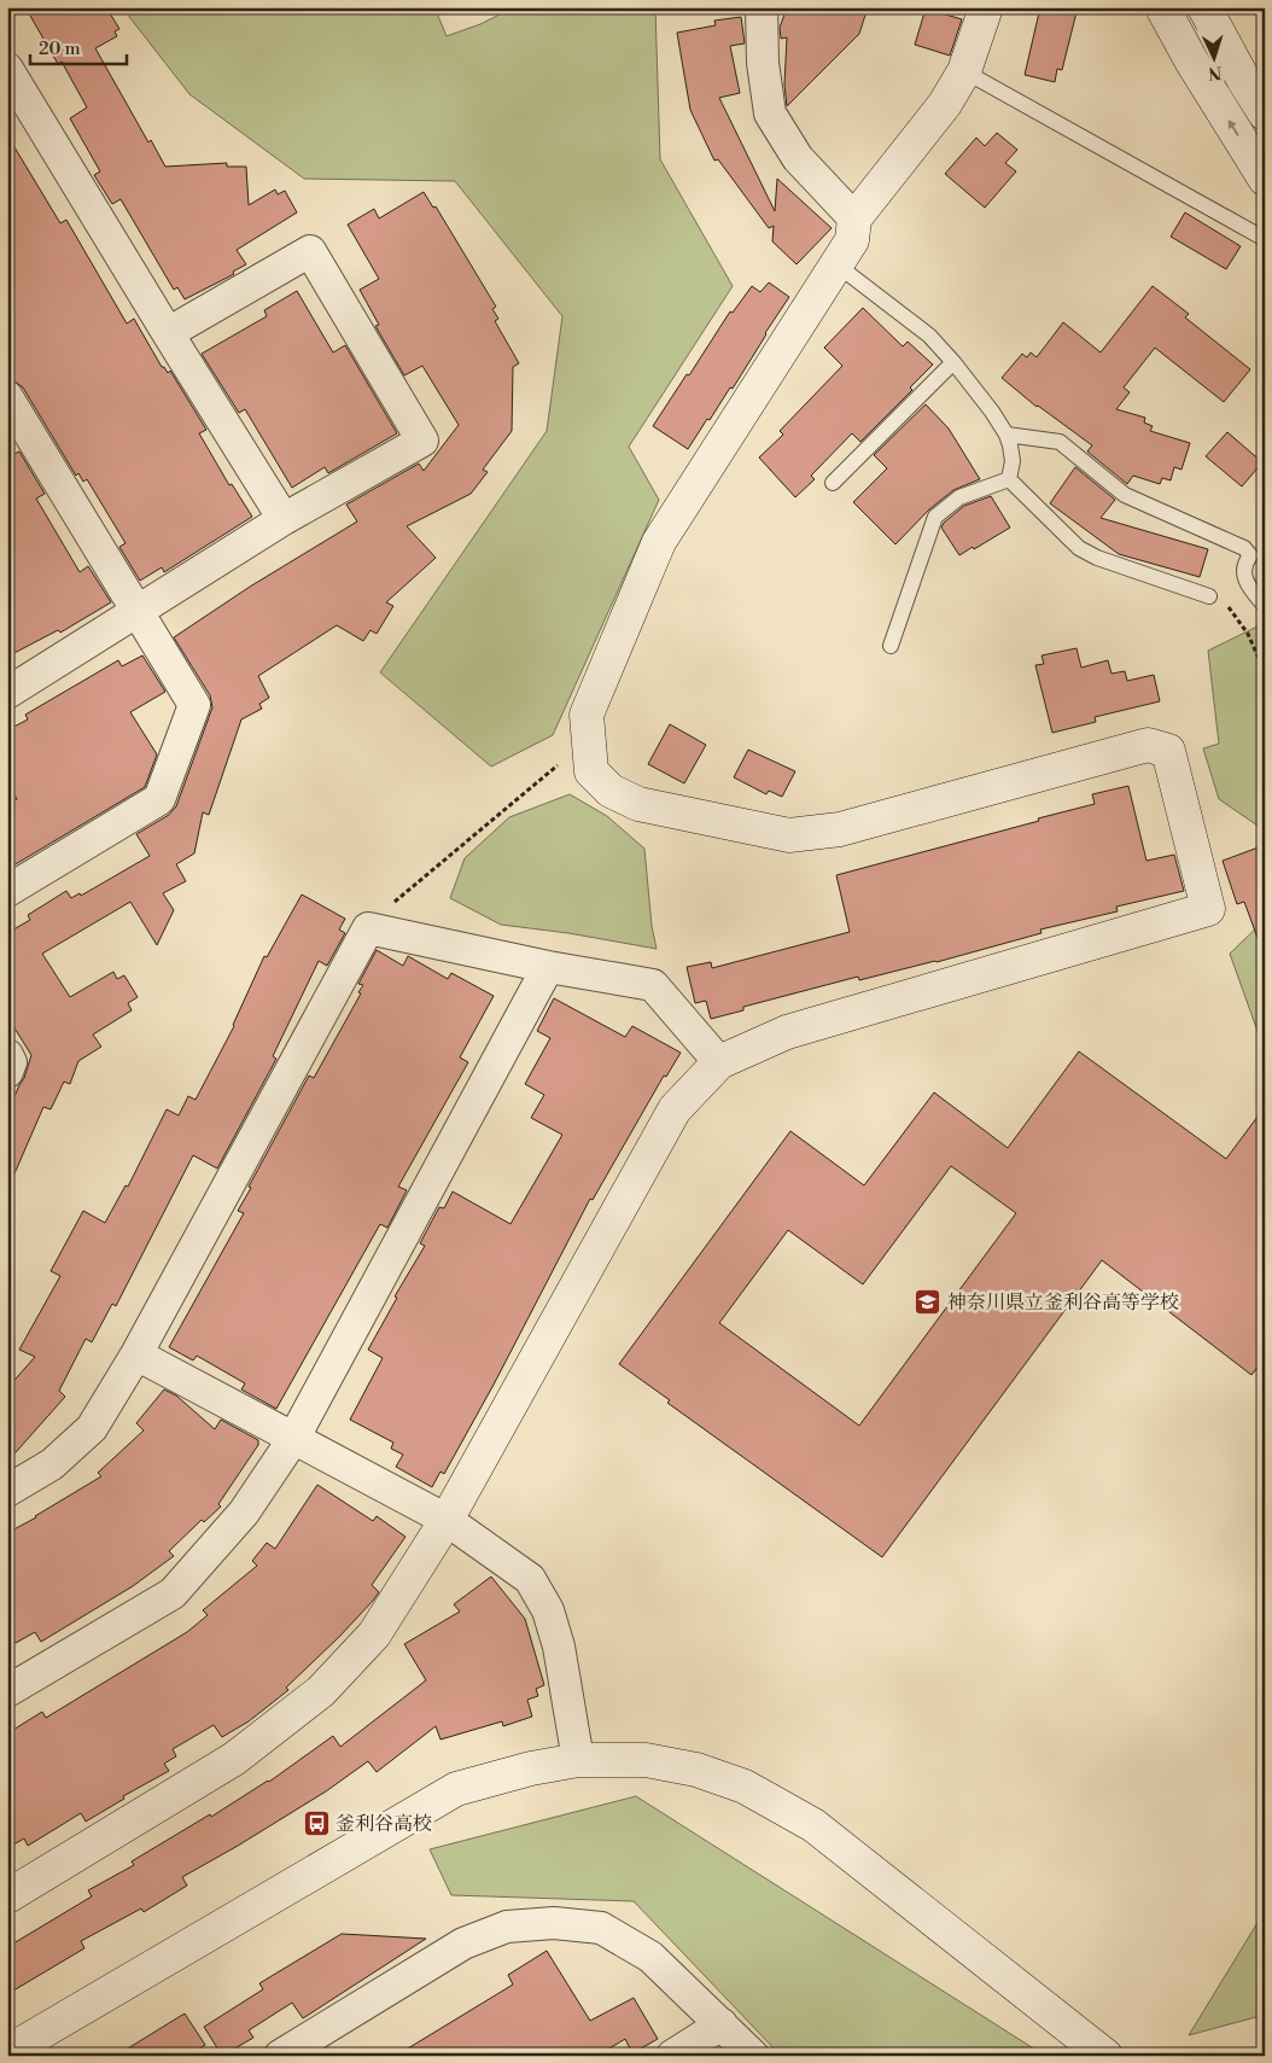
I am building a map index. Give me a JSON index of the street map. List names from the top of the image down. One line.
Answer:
{"places":{"school or university":["神奈川県立釜利谷高等学校"],"bus stop":["釜利谷高校"]},"scale_bar":"20 m","north":"bottom"}
